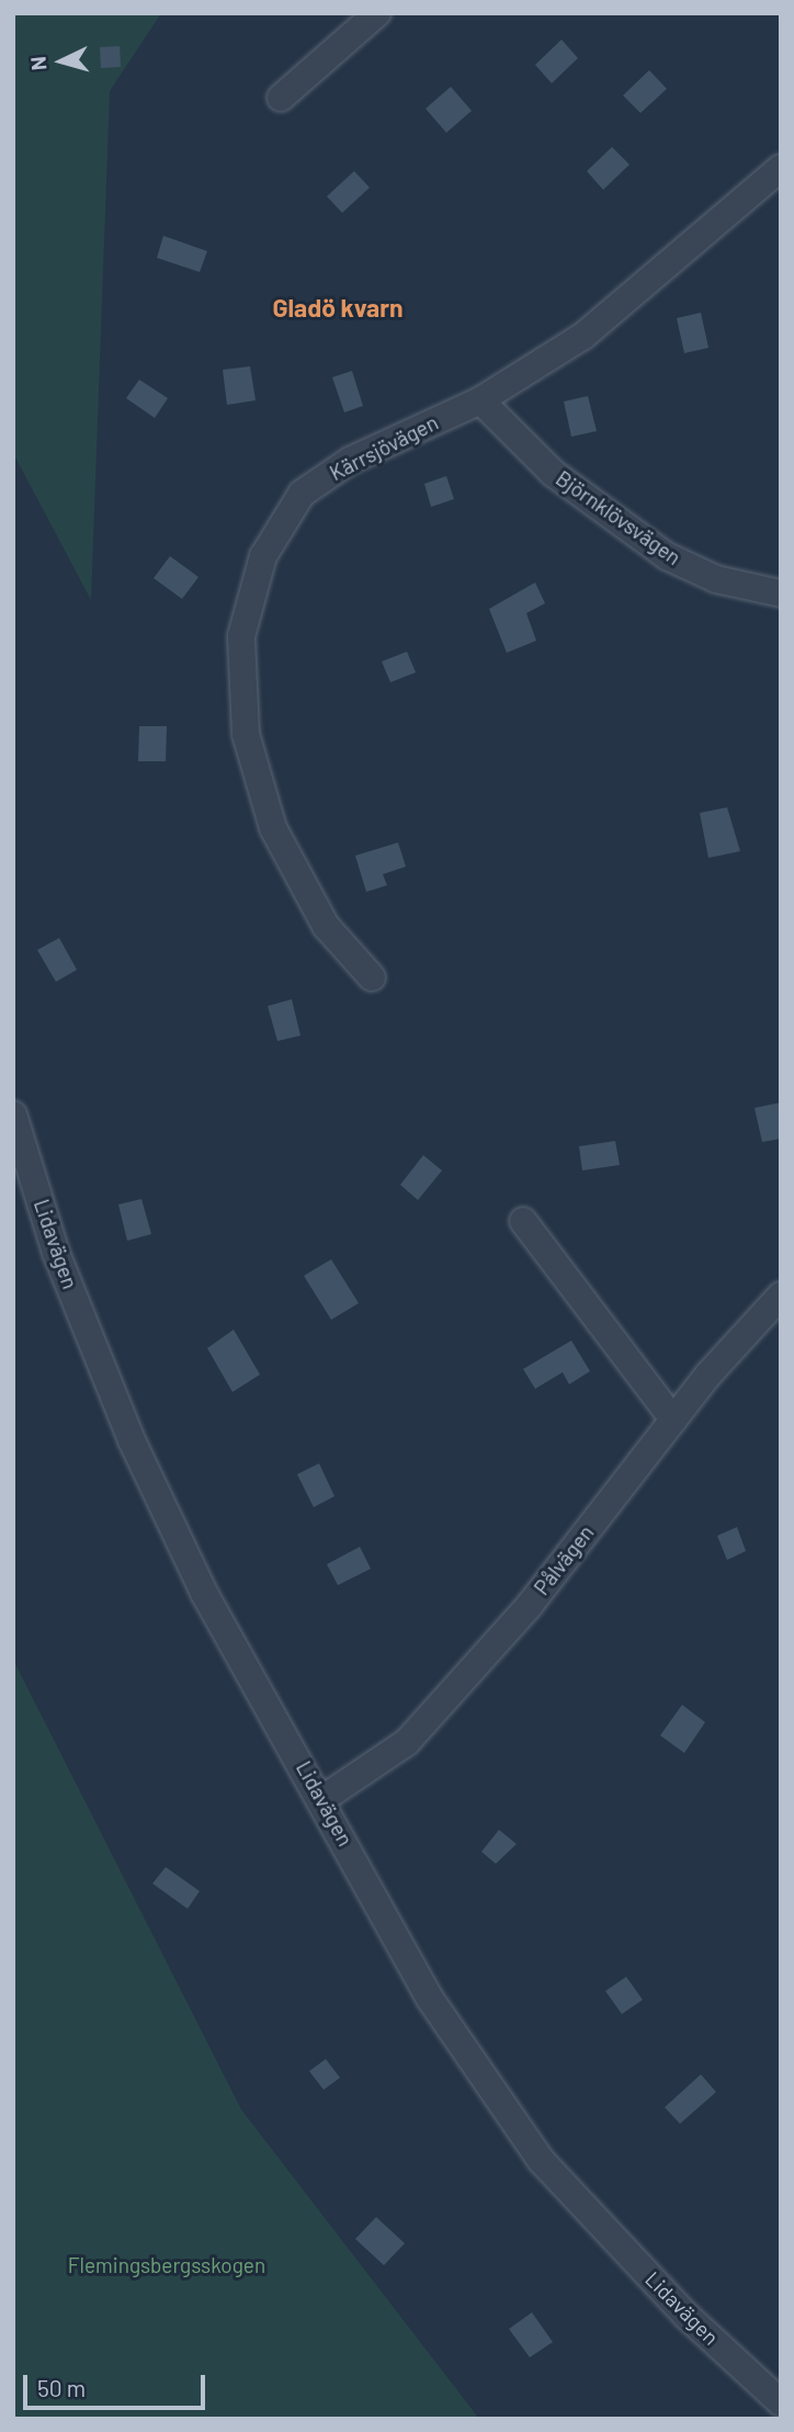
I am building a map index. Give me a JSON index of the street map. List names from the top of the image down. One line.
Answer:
{"streets":{"street":["Kärrsjövägen","Björnklövsvägen","Lidavägen","Pålvägen"]},"crossings":[["Kärrsjövägen","Björnklövsvägen"],["Lidavägen","Pålvägen"]],"districts":["Gladö kvarn"],"parks":["Flemingsbergsskogen"],"scale_bar":"50 m","north":"left"}
